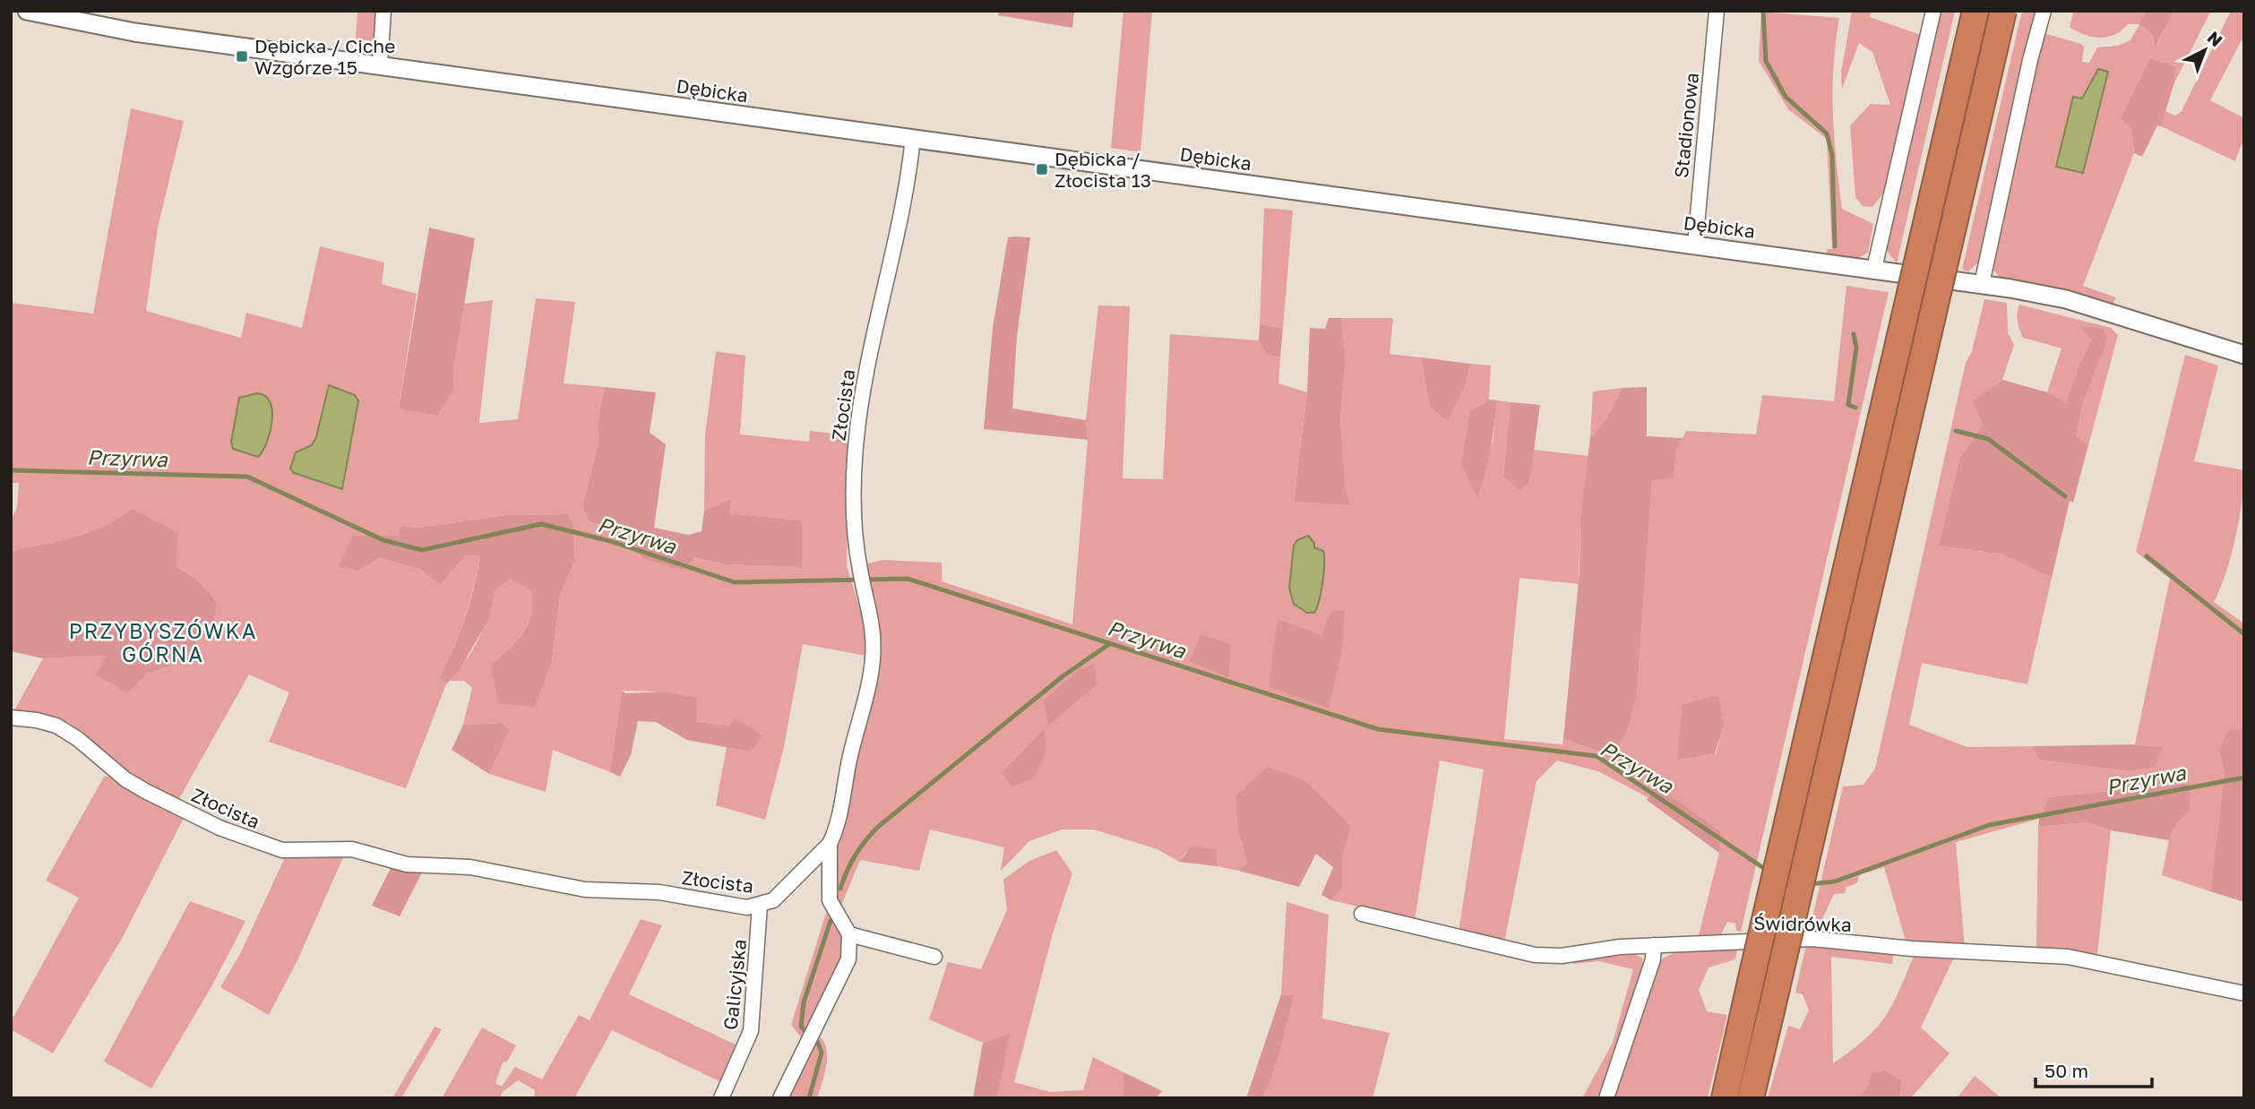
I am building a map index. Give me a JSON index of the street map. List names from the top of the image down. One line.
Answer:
{"streets":{"street":["Dębicka","Stadionowa","Złocista","Świdrówka","Galicyjska"]},"crossings":[["Dębicka","Stadionowa"],["Dębicka","Złocista"],["Złocista","Galicyjska"]],"districts":["PRZYBYSZÓWKA GÓRNA"],"water":["Przyrwa"],"places":{"transit":["Dębicka / Ciche Wzgórze 15","Dębicka / Złocista 13"]},"scale_bar":"50 m","north":"top right"}
